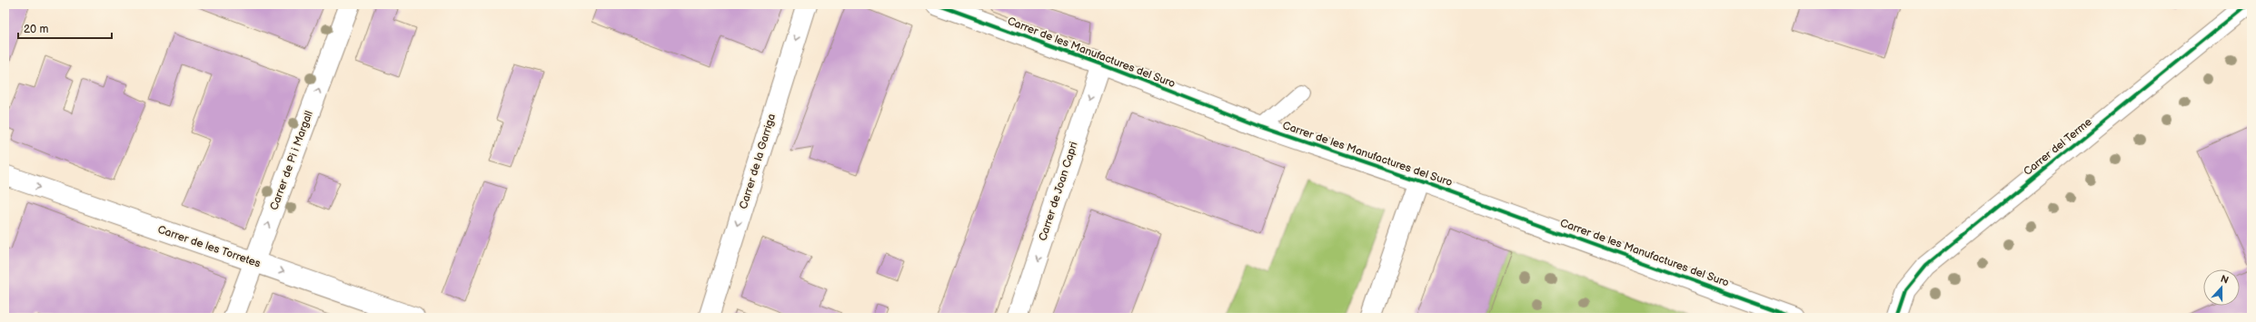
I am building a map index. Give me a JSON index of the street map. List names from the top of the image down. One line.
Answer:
{"streets":{"street":["Carrer de les Manufactures del Suro","Carrer del Terme","Carrer de Pi i Margall","Carrer de la Garriga","Carrer de Joan Capri","Carrer de les Torretes"]},"crossings":[["Carrer de les Manufactures del Suro","Carrer de Joan Capri"],["Carrer de Pi i Margall","Carrer de les Torretes"]],"one_way":["Carrer de Pi i Margall","Carrer de la Garriga","Carrer de Joan Capri","Carrer de les Torretes"],"scale_bar":"20 m","north":"top"}
